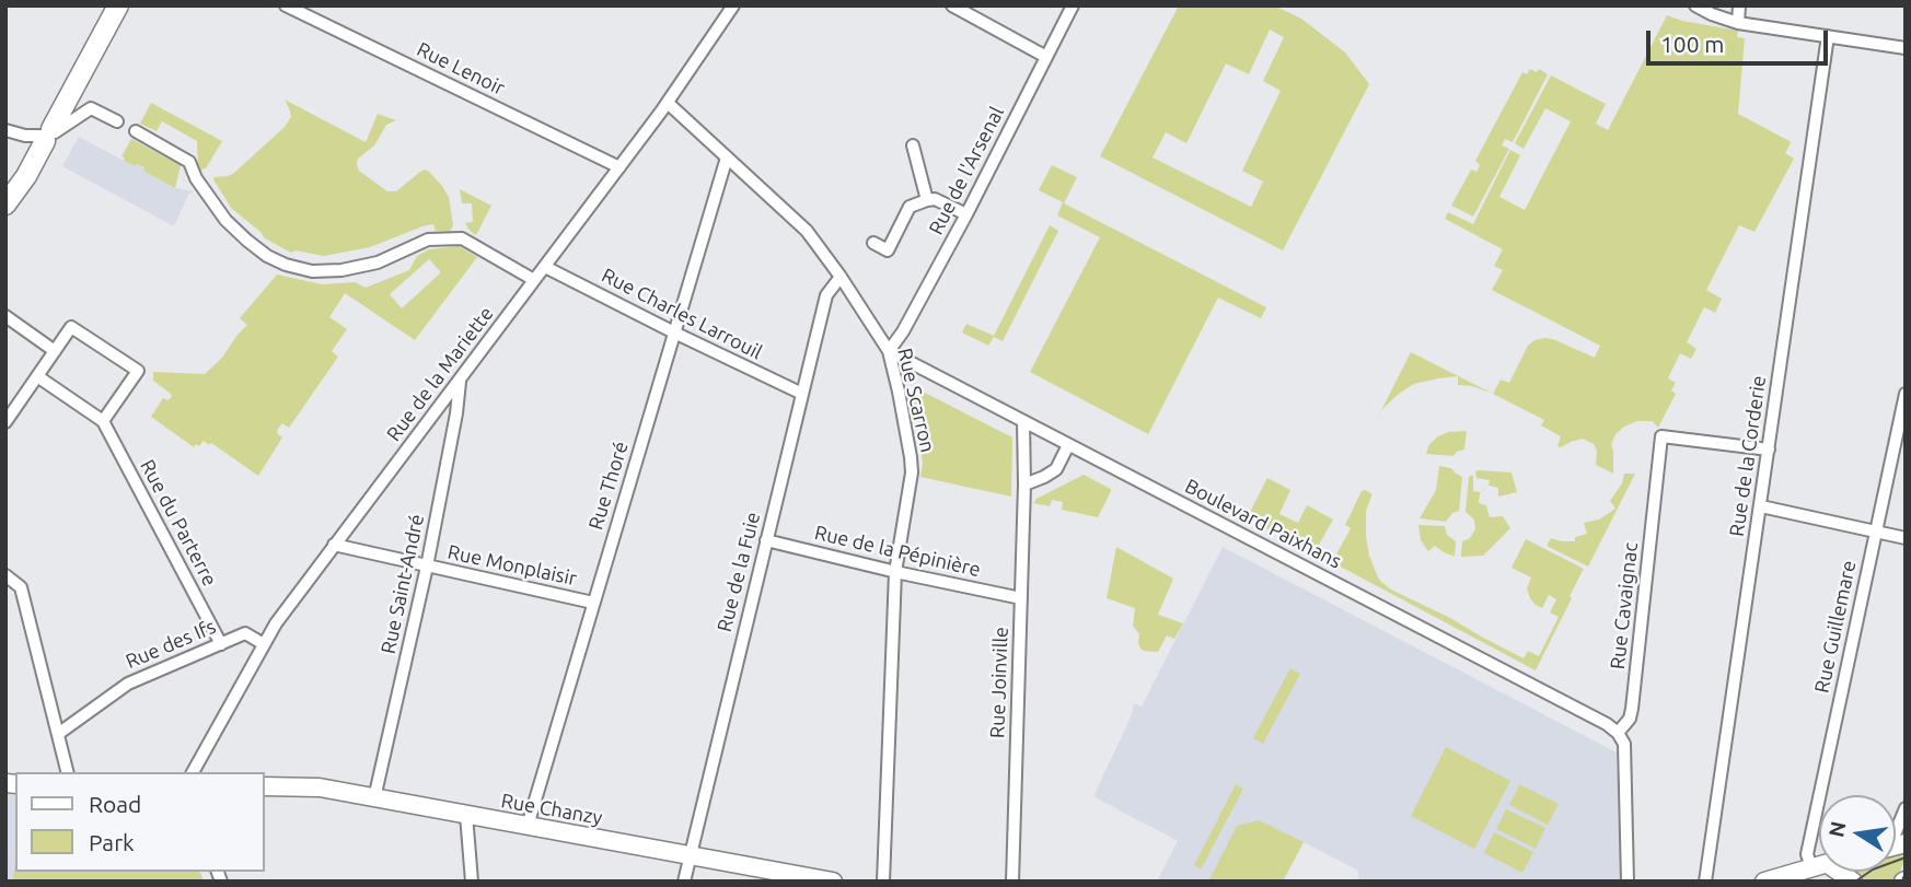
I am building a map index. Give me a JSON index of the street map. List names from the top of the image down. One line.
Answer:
{"streets":{"main road":["Rue Chanzy"],"street":["Rue Lenoir","Rue de l'Arsenal","Rue Charles Larrouil","Rue de la Mariette","Rue Scarron","Rue de la Corderie","Rue Thoré","Rue du Parterre","Boulevard Paixhans","Rue de la Pépinière","Rue Monplaisir","Rue de la Fuie","Rue Saint-André","Rue Cavaignac","Rue Guillemare","Rue des Ifs","Rue Joinville"]},"crossings":[["Rue Lenoir","Rue de la Mariette"],["Rue de l'Arsenal","Rue Scarron"],["Rue de l'Arsenal","Boulevard Paixhans"],["Rue Charles Larrouil","Rue de la Mariette"],["Rue Charles Larrouil","Rue Thoré"],["Rue Charles Larrouil","Rue de la Fuie"],["Rue de la Mariette","Rue Scarron"],["Rue de la Mariette","Rue Monplaisir"],["Rue de la Mariette","Rue Saint-André"],["Rue de la Mariette","Rue des Ifs"],["Rue Scarron","Rue Thoré"],["Rue Scarron","Boulevard Paixhans"],["Rue Scarron","Rue de la Pépinière"],["Rue Scarron","Rue de la Fuie"],["Rue de la Corderie","Rue Cavaignac"],["Rue Thoré","Rue Monplaisir"],["Rue Thoré","Rue Chanzy"],["Rue du Parterre","Rue des Ifs"],["Boulevard Paixhans","Rue Cavaignac"],["Boulevard Paixhans","Rue Joinville"],["Rue de la Pépinière","Rue de la Fuie"],["Rue de la Pépinière","Rue Joinville"],["Rue Monplaisir","Rue Saint-André"],["Rue de la Fuie","Rue Chanzy"],["Rue Saint-André","Rue Chanzy"]],"legend":["Road","Park"],"scale_bar":"100 m","north":"left"}
